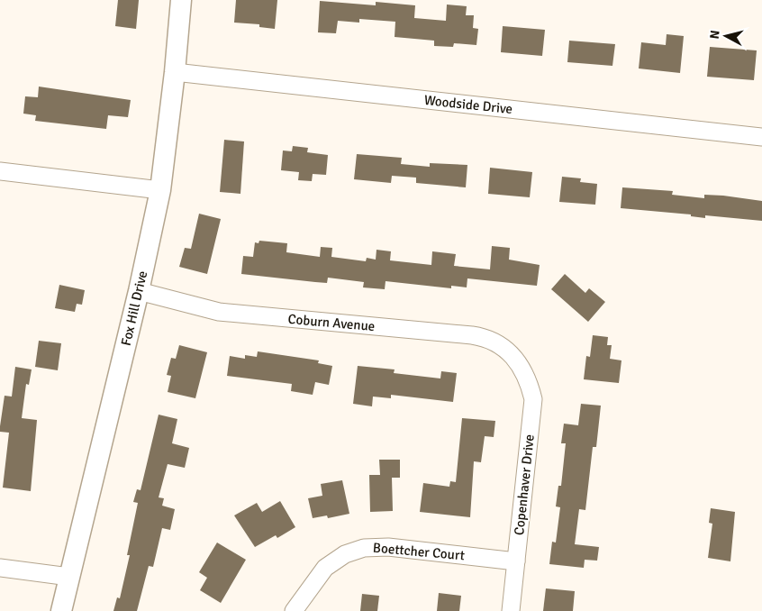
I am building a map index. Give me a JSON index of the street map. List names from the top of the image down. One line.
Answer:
{"streets":{"street":["Woodside Drive","Fox Hill Drive","Coburn Avenue","Copenhaver Drive","Boettcher Court"]},"crossings":[["Woodside Drive","Fox Hill Drive"],["Fox Hill Drive","Coburn Avenue"],["Coburn Avenue","Copenhaver Drive"],["Copenhaver Drive","Boettcher Court"]],"north":"left"}
